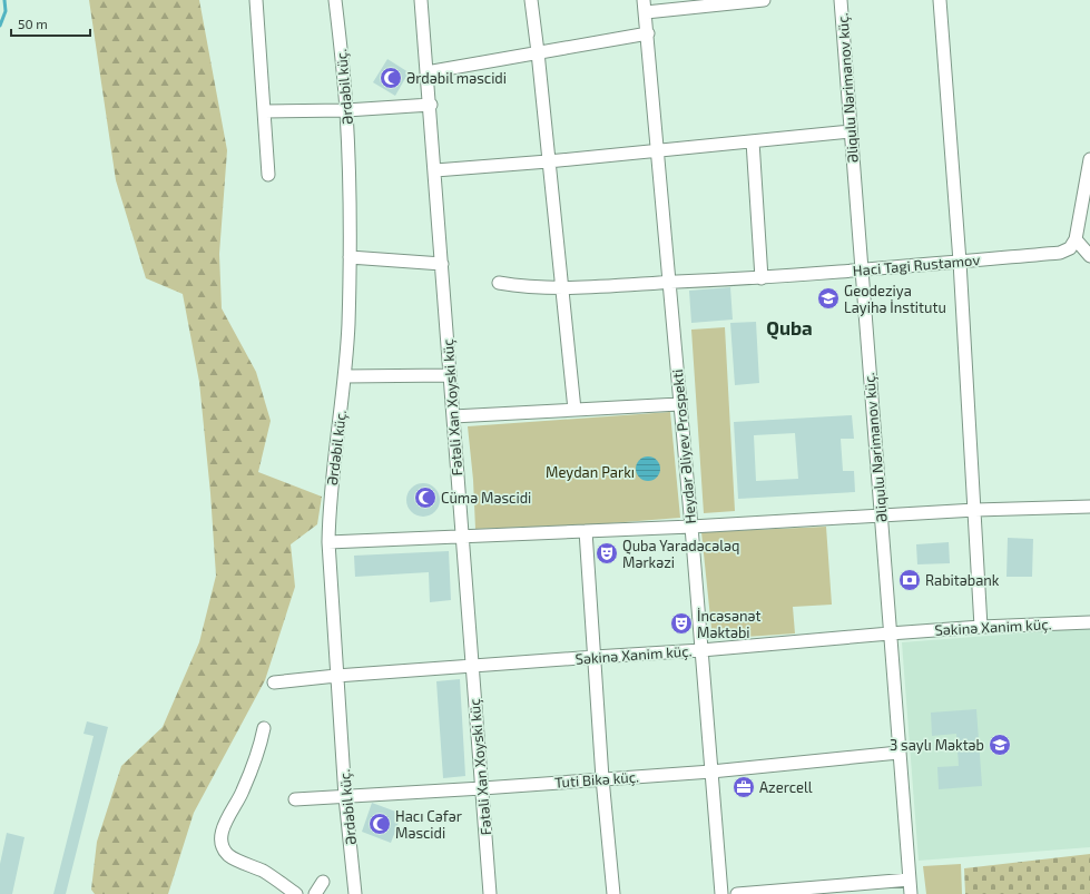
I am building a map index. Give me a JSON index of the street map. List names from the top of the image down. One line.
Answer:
{"streets":{"street":["Ərdəbil küç.","Əliqulu Nərimanov küç.","Haci Tagi Rustamov","Fətəli Xan Xoyski küç","Heydər Əliyev Prospekti","Səkinə Xanim küç.","Tuti Bikə küç."]},"crossings":[["Ərdəbil küç.","Səkinə Xanim küç."],["Ərdəbil küç.","Tuti Bikə küç."],["Əliqulu Nərimanov küç.","Haci Tagi Rustamov"],["Əliqulu Nərimanov küç.","Səkinə Xanim küç."],["Əliqulu Nərimanov küç.","Tuti Bikə küç."],["Haci Tagi Rustamov","Heydər Əliyev Prospekti"],["Fətəli Xan Xoyski küç","Səkinə Xanim küç."],["Fətəli Xan Xoyski küç","Tuti Bikə küç."],["Heydər Əliyev Prospekti","Səkinə Xanim küç."],["Heydər Əliyev Prospekti","Tuti Bikə küç."]],"districts":["Quba"],"parks":["Meydan Parkı"],"places":{"mosque":["Ərdəbil məscidi","Cümə Məscidi","Hacı Cəfər Məscidi"],"school or university":["Geodeziya Layihə İnstitutu","3 saylı Məktəb"],"theatre":["Quba Yaradəcələq Mərkəzi","İncəsənət Məktəbi"],"bank":["Rabitəbank"],"office":["Azercell"]},"scale_bar":"50 m"}
